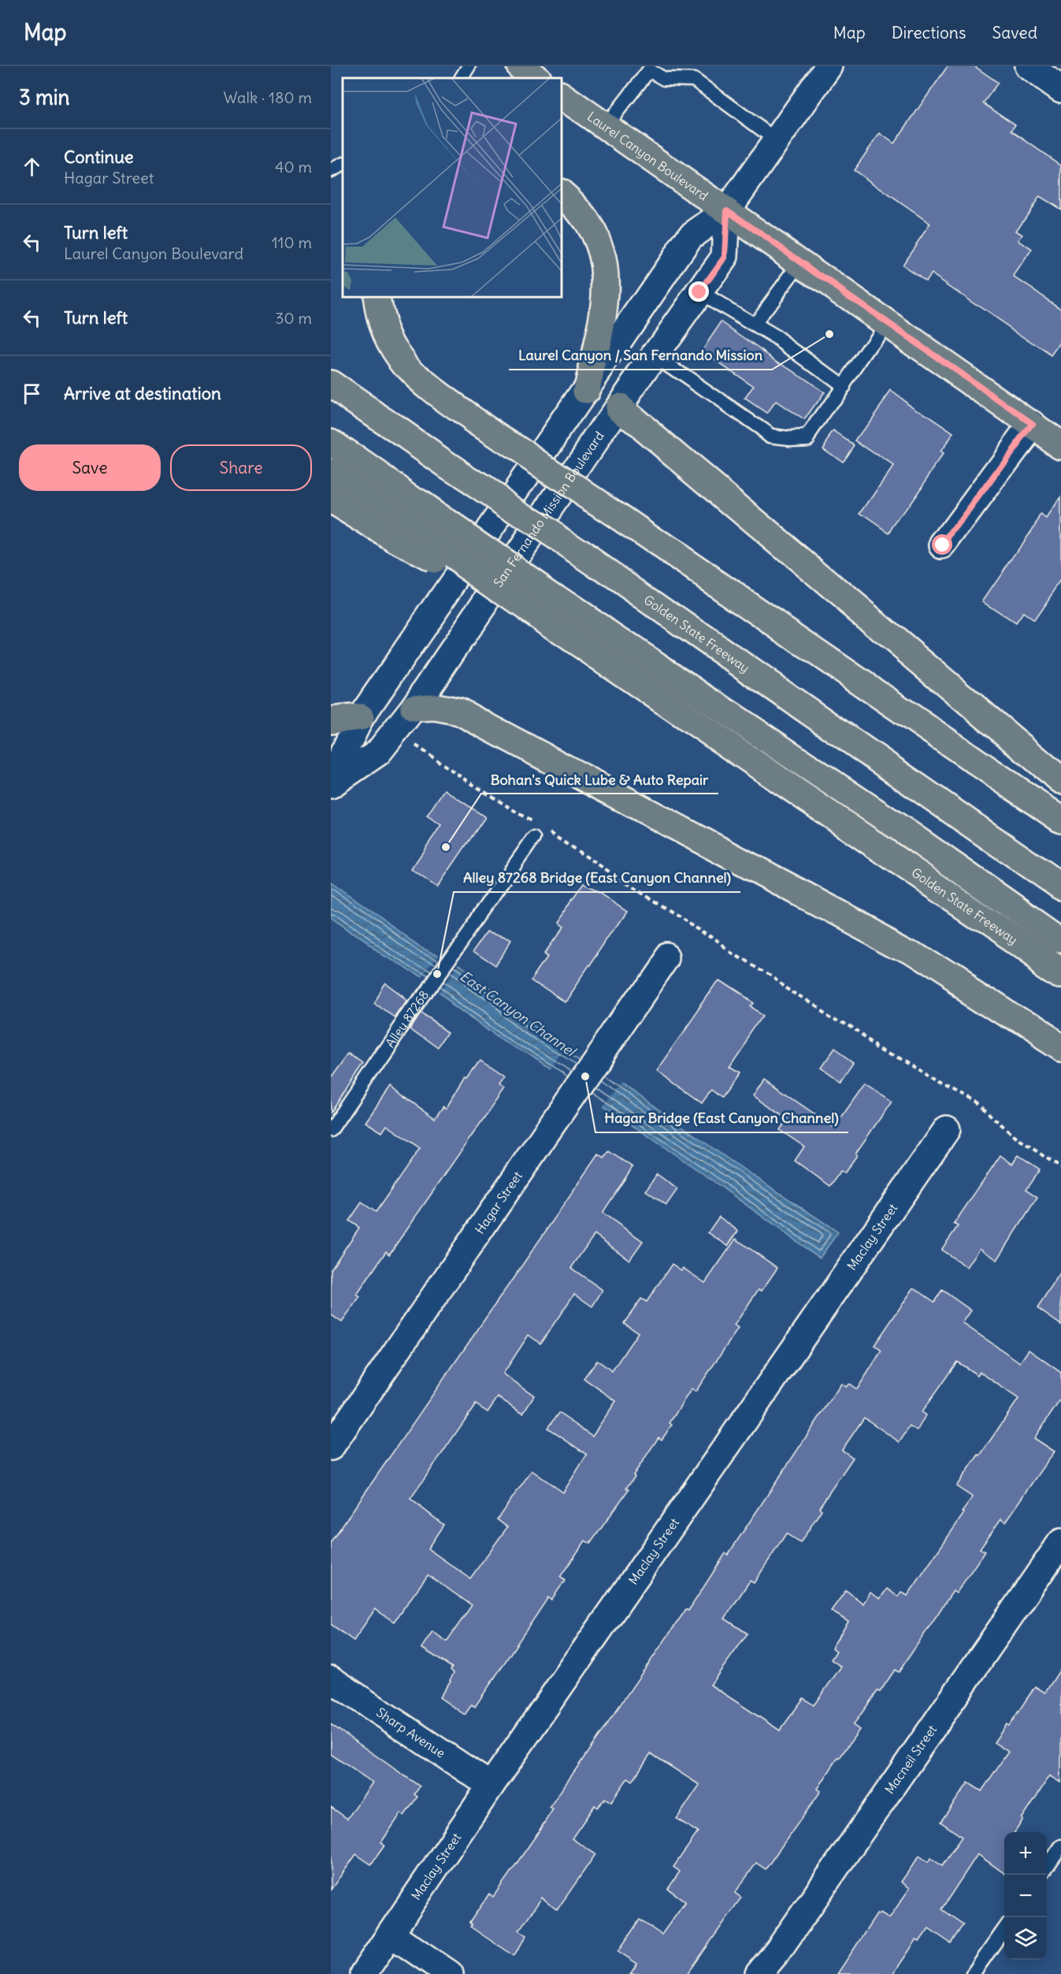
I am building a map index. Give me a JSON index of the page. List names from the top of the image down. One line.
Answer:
{"streets":{"main road":["Laurel Canyon Boulevard","Golden State Freeway"],"street":["San Fernando Mission Boulevard","Hagar Street","Maclay Street","Sharp Avenue","Macneil Street"],"lane":["Alley 87268"]},"crossings":[["Laurel Canyon Boulevard","San Fernando Mission Boulevard"],["Maclay Street","Sharp Avenue"]],"water":["East Canyon Channel"],"places":["Laurel Canyon / San Fernando Mission","Bohan's Quick Lube & Auto Repair","Alley 87268 Bridge (East Canyon Channel)","Hagar Bridge (East Canyon Channel)"],"page":{"header":"Map","nav":["Map","Directions","Saved"],"heading":["3 min","Walk · 180 m"],"list":[["Continue","Hagar Street","40 m"],["Turn left","Laurel Canyon Boulevard","110 m"],["Turn left","30 m"],"Arrive at destination"],"buttons":["Save","Share"],"map_buttons":["+","−"]}}
